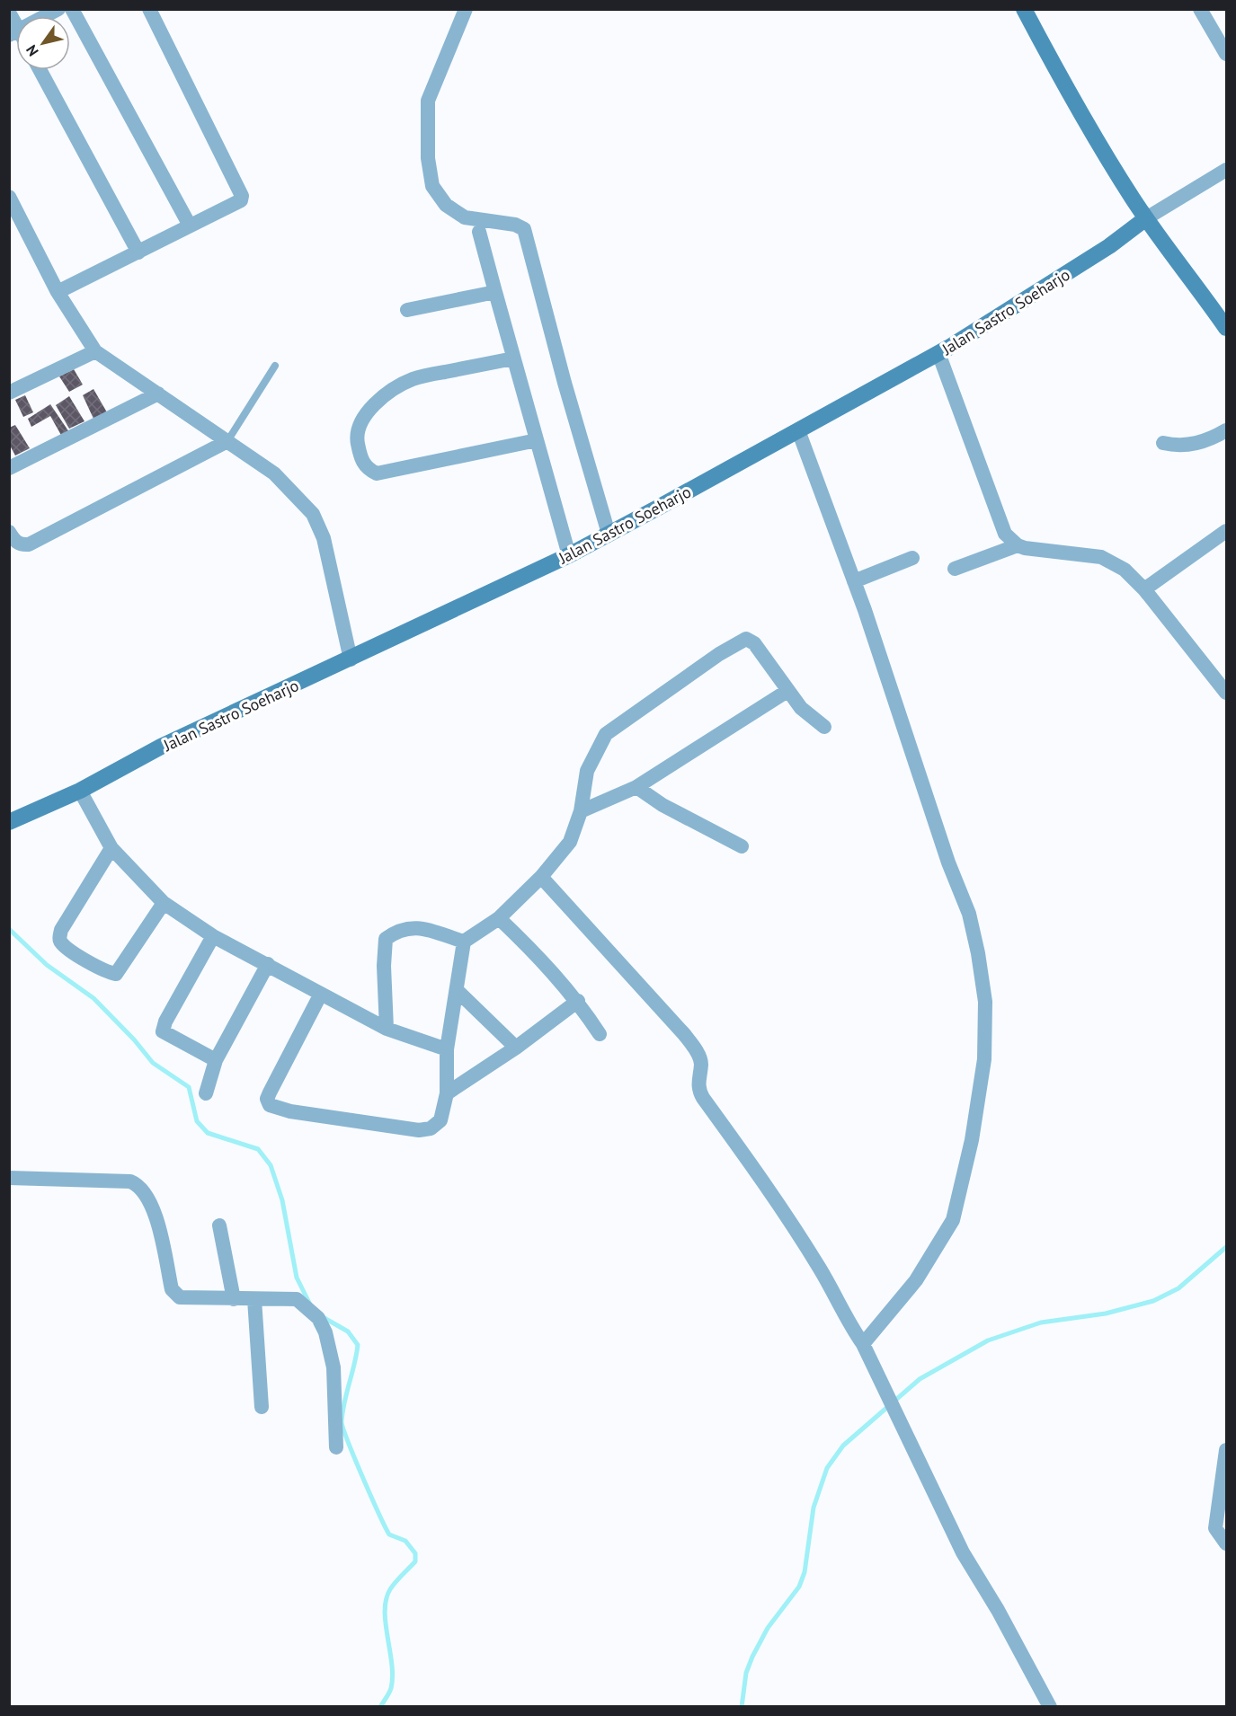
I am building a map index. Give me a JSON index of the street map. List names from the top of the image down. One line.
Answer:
{"streets":{"street":["Jalan Sastro Soeharjo"]},"north":"bottom left"}
